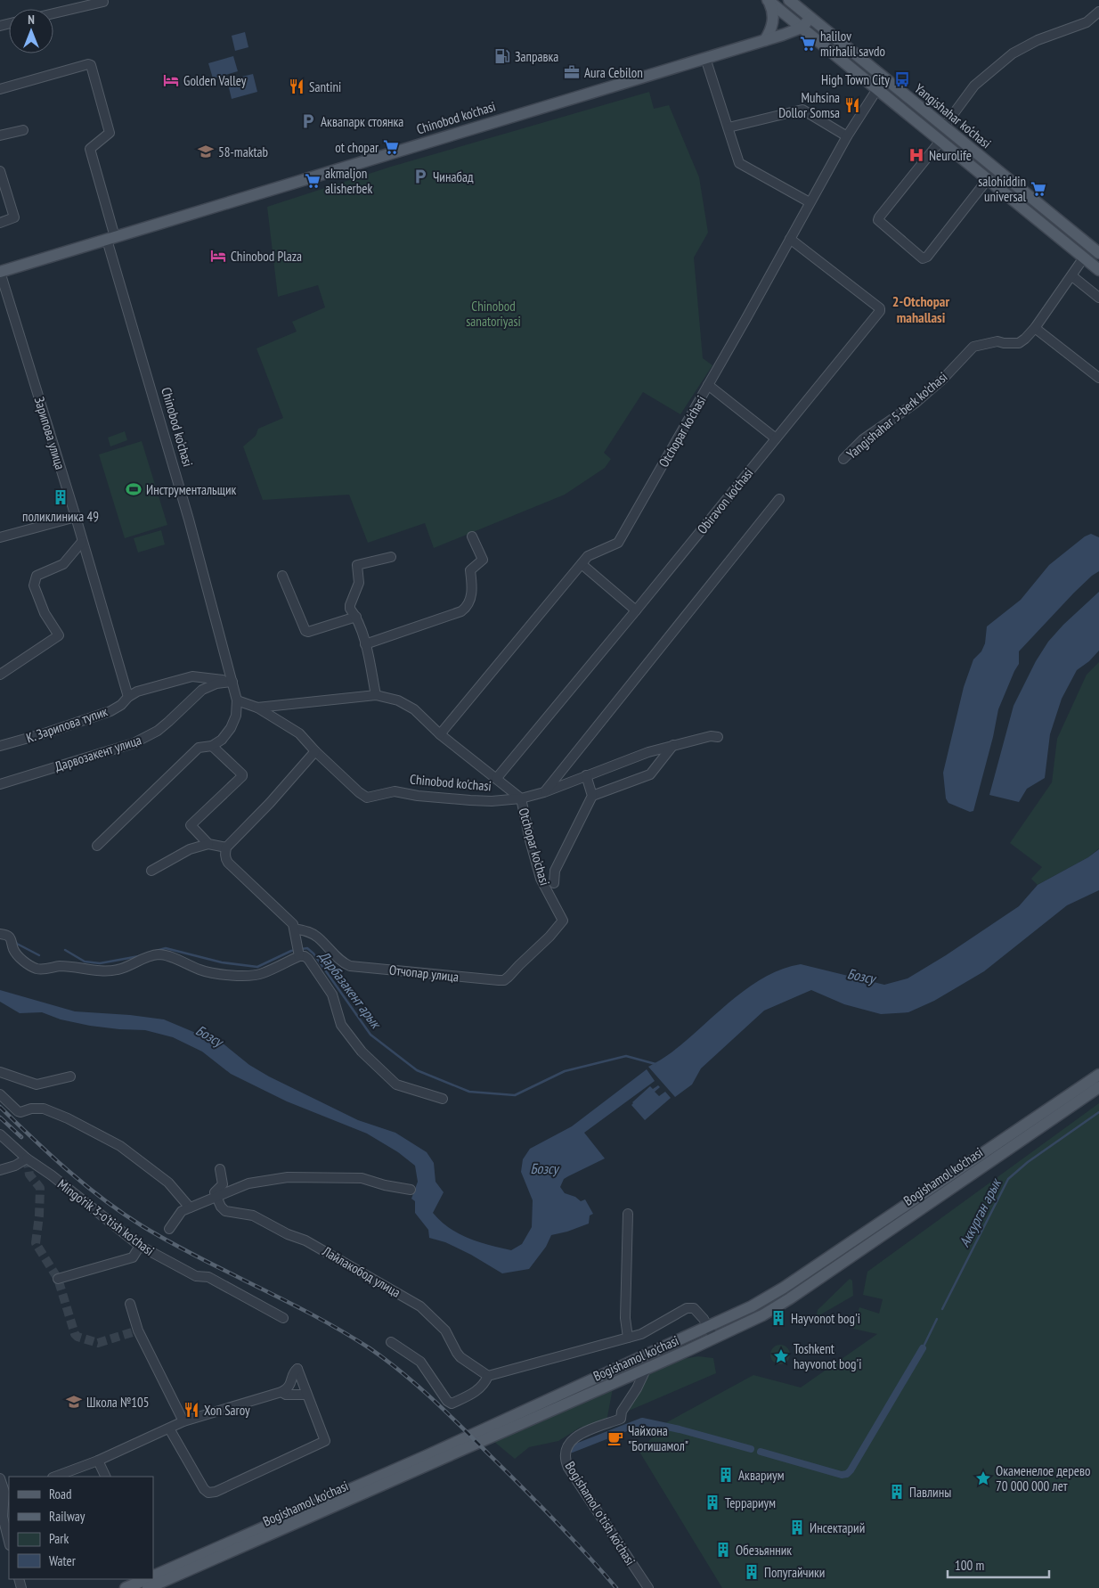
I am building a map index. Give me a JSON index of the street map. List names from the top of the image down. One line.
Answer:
{"streets":{"main road":["Yangishahar ko‘chasi","Chinobod ko'chasi","Bogishamol ko'chasi"],"street":["Yangishahar 5-berk ko'chasi","Otchopar ko'chasi","Зарипова улица","Obiravon ko'chasi","К. Зарипова тупик","Дарвозакент улица","Отчопар улица","Mingo'rik 3-o'tish ko'chasi","Лайлакобод улица","Bogishamol o'tish ko'chasi"]},"crossings":[["Yangishahar ko‘chasi","Chinobod ko'chasi"],["Yangishahar ko‘chasi","Yangishahar 5-berk ko'chasi"],["Yangishahar ko‘chasi","Otchopar ko'chasi"],["Chinobod ko'chasi","Otchopar ko'chasi"],["Chinobod ko'chasi","Зарипова улица"],["Chinobod ko'chasi","К. Зарипова тупик"],["Chinobod ko'chasi","Дарвозакент улица"],["Otchopar ko'chasi","Obiravon ko'chasi"],["Otchopar ko'chasi","Отчопар улица"],["Зарипова улица","К. Зарипова тупик"],["К. Зарипова тупик","Дарвозакент улица"],["Bogishamol ko'chasi","Bogishamol o'tish ko'chasi"]],"districts":["2-Otchopar mahallasi"],"water":["Бозсу","Дарбазакент арык","Аккурган арык"],"parks":["Chinobod sanatoriyasi"],"places":{"supermarket":["halilov mirhalil savdo","ot chopar","akmaljon alisherbek","salohiddin universal"],"fuel station":["Заправка"],"office":["Aura Cebilon"],"bus stop":["High Town City"],"hotel":["Golden Valley","Chinobod Plaza"],"restaurant":["Santini","Muhsina Dollor Somsa","Xon Saroy"],"parking":["Аквапарк стоянка","Чинабад"],"school or university":["58-maktab","Школа №105"],"hospital":["Neurolife"],"sports":["Инструментальщик"],"building":["поликлиника 49","Hayvonot bog'i","Аквариум","Павлины","Террариум","Инсектарий","Обезьянник","Попугайчики"],"place":["Toshkent hayvonot bog'i","Окаменелое дерево 70 000 000 лет"],"cafe":["Чайхона \"Богишамол\""]},"legend":["Road","Railway","Park","Water"],"scale_bar":"100 m","north":"top"}
